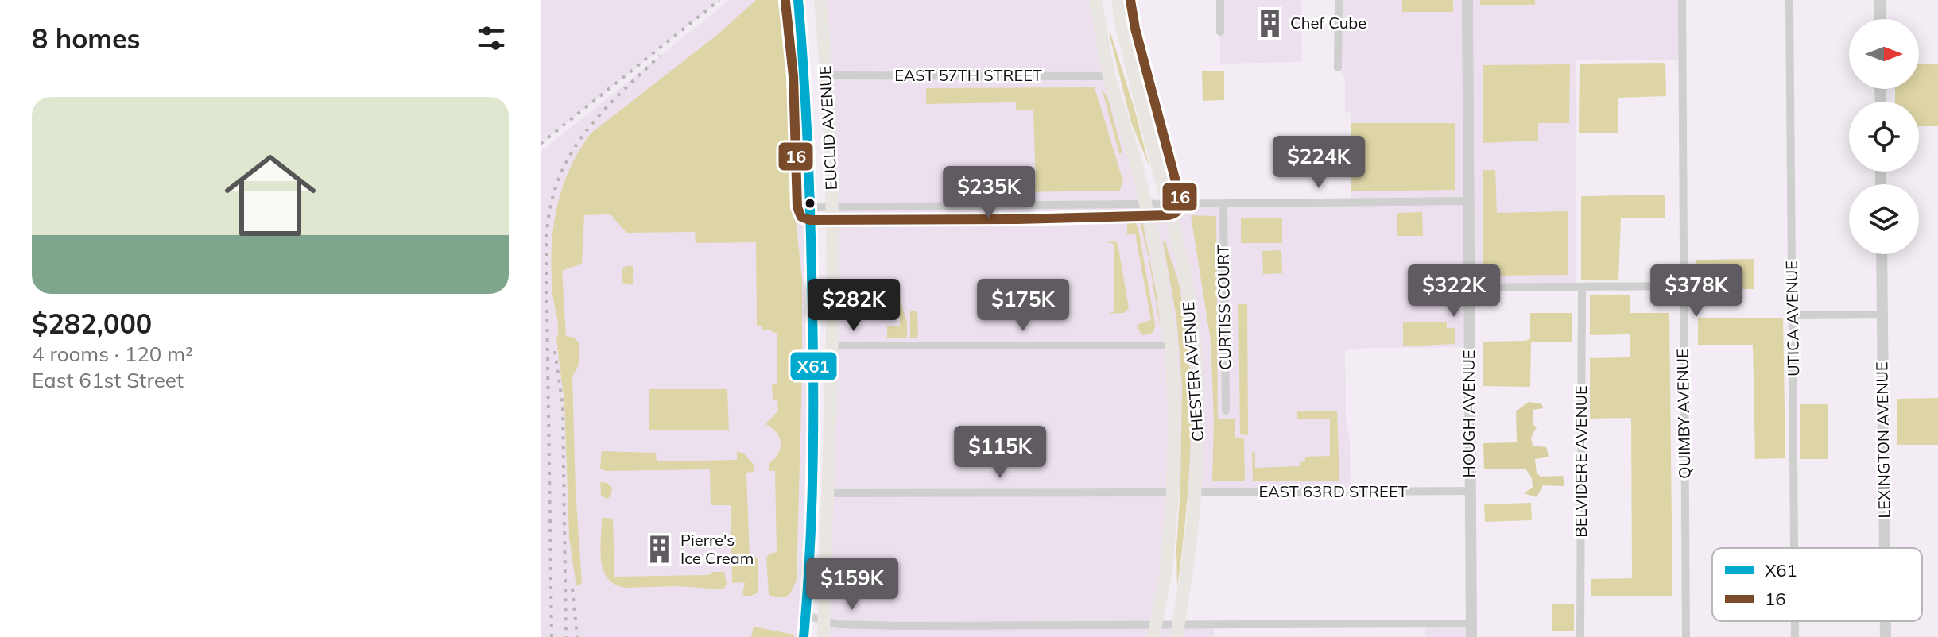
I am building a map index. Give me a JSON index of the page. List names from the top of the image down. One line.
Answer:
{"streets":{"main road":["EUCLID AVENUE","CHESTER AVENUE"],"street":["EAST 57TH STREET","CURTISS COURT","UTICA AVENUE","HOUGH AVENUE","QUIMBY AVENUE","LEXINGTON AVENUE","BELVIDERE AVENUE","EAST 63RD STREET"]},"crossings":[["EAST 57TH STREET","EUCLID AVENUE"],["EAST 57TH STREET","CHESTER AVENUE"],["CHESTER AVENUE","EAST 63RD STREET"],["HOUGH AVENUE","EAST 63RD STREET"]],"places":{"building":["Chef Cube","Pierre's Ice Cream"]},"lines":["transit line X61","transit line 16"],"legend":["X61","16"],"north":"right","page":{"heading":"8 homes","list":[{"name":"$282,000","note":"4 rooms · 120 m² · East 61st Street"}],"price":["$224K","$235K","$322K","$378K","$282K","$175K","$115K","$159K"]}}
